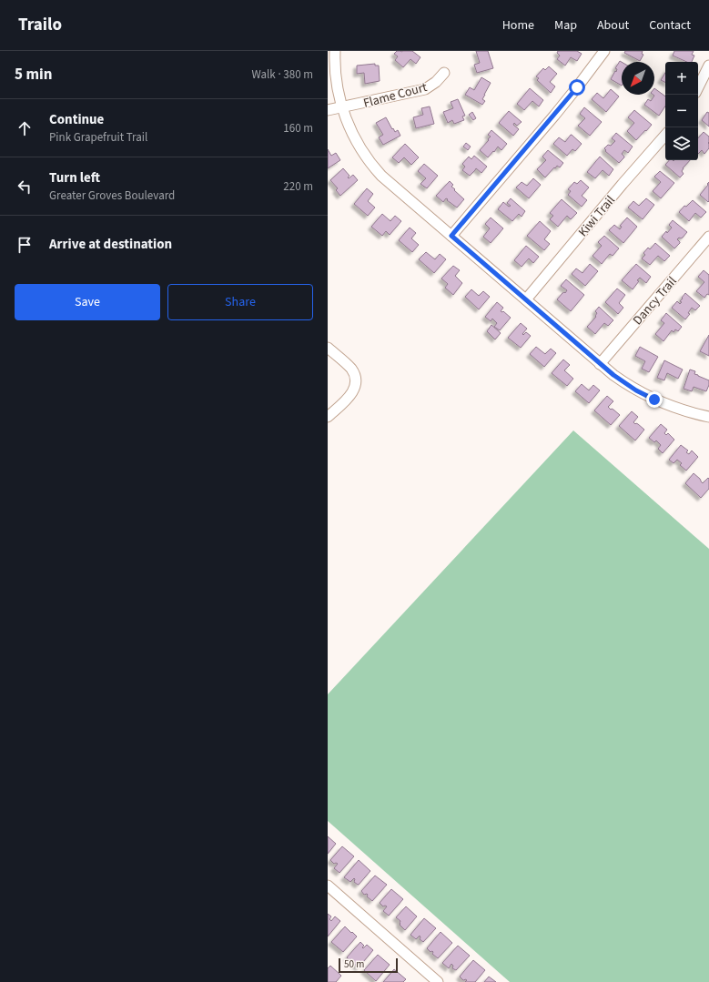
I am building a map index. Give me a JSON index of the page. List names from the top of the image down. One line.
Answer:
{"streets":{"street":["Flame Court","Kiwi Trail","Dancy Trail"]},"scale_bar":"50 m","north":"bottom left","page":{"header":"Trailo","nav":["Home","Map","About","Contact"],"heading":["5 min","Walk · 380 m"],"map_buttons":["+","−"],"list":[["Continue","Pink Grapefruit Trail","160 m"],["Turn left","Greater Groves Boulevard","220 m"],"Arrive at destination"],"buttons":["Save","Share"],"scale":"50 m"}}
